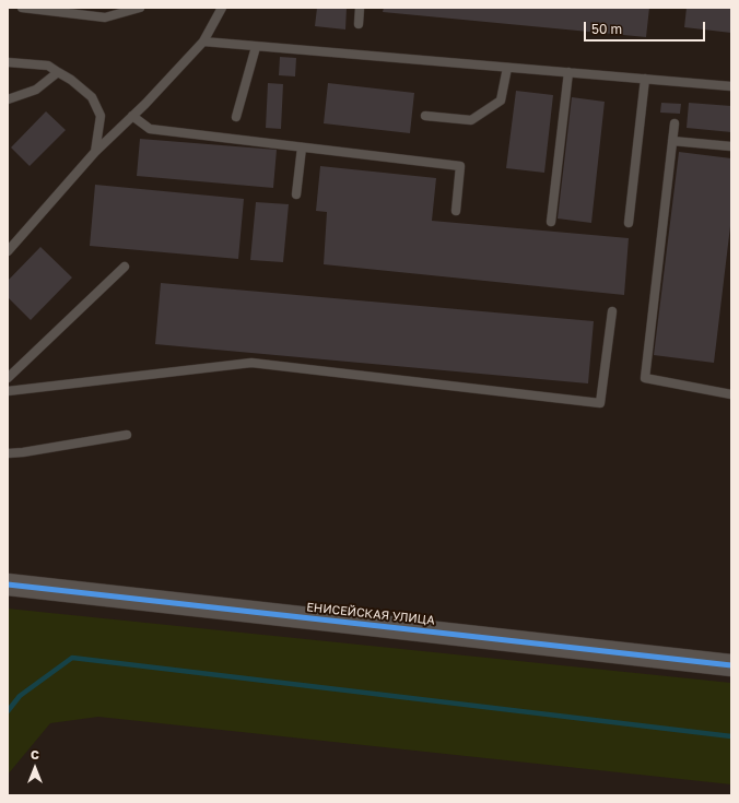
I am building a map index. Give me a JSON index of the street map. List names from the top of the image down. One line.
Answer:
{"streets":{"street":["ЕНИСЕЙСКАЯ УЛИЦА"]},"scale_bar":"50 m","north":"top"}
